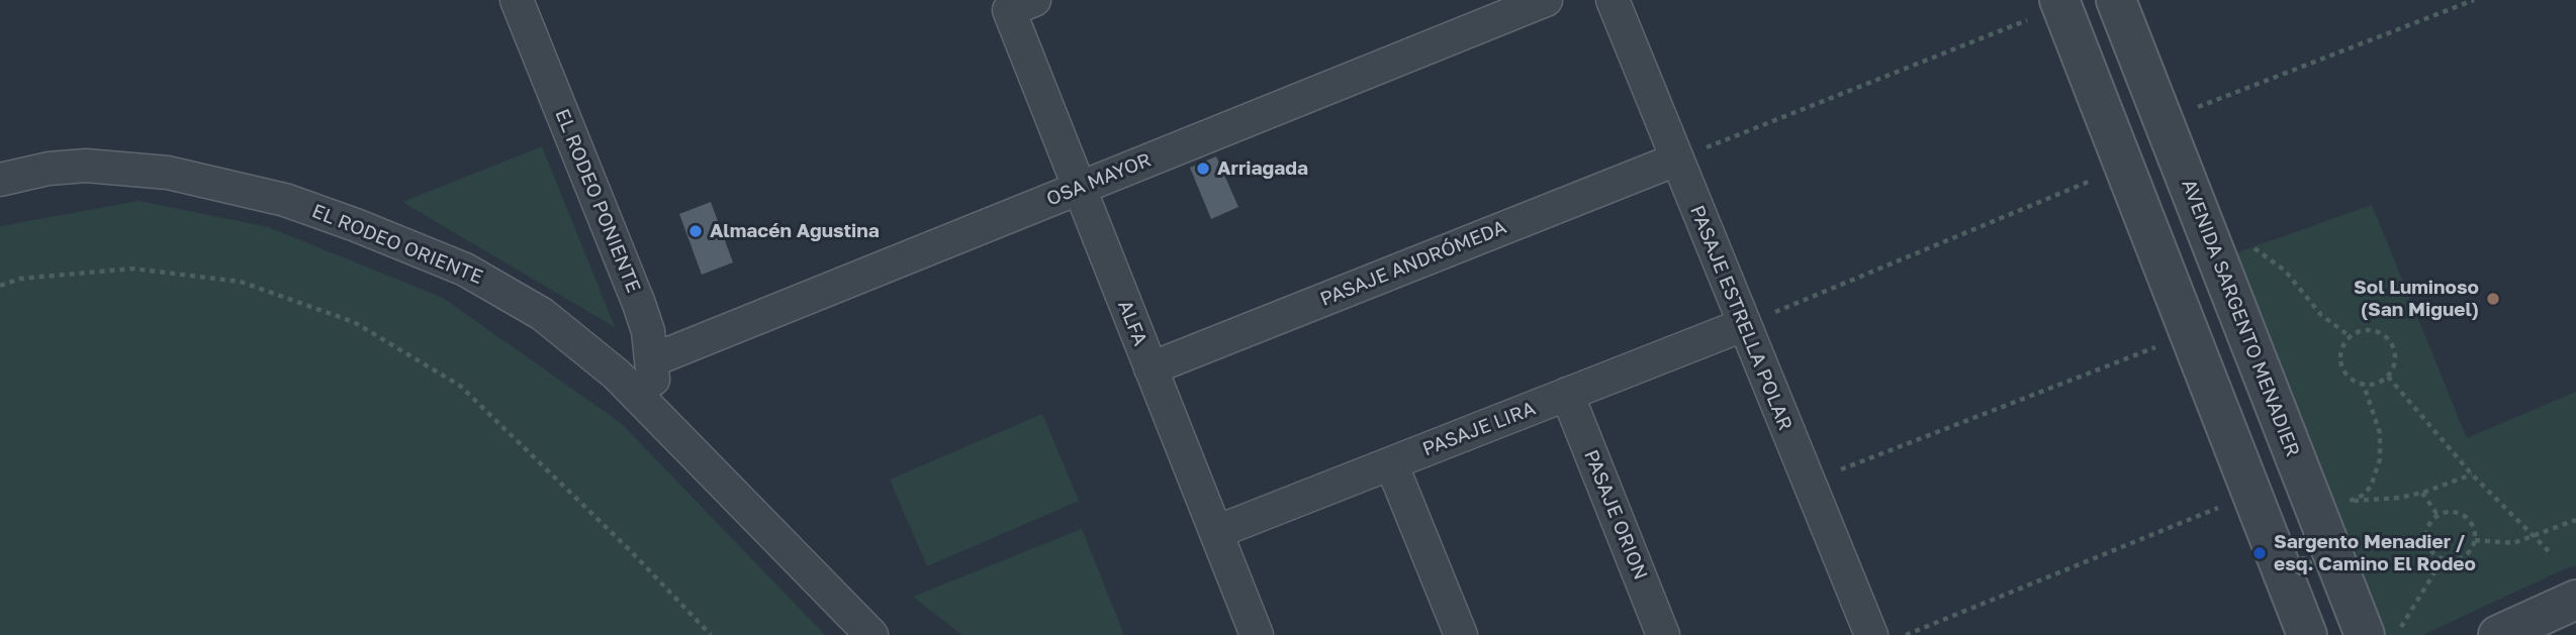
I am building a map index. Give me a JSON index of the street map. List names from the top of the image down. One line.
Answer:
{"streets":{"street":["OSA MAYOR","EL RODEO PONIENTE","EL RODEO ORIENTE","PASAJE ANDRÓMEDA","PASAJE ESTRELLA POLAR","AVENIDA SARGENTO MENADIER","ALFA","PASAJE LIRA","PASAJE ORION"]},"crossings":[["OSA MAYOR","EL RODEO PONIENTE"],["OSA MAYOR","ALFA"],["EL RODEO PONIENTE","EL RODEO ORIENTE"],["PASAJE ANDRÓMEDA","PASAJE ESTRELLA POLAR"],["PASAJE ANDRÓMEDA","ALFA"],["PASAJE ESTRELLA POLAR","PASAJE LIRA"],["ALFA","PASAJE LIRA"],["PASAJE LIRA","PASAJE ORION"]],"places":["Arriagada","Almacén Agustina","Sol Luminoso (San Miguel)","Sargento Menadier / esq. Camino El Rodeo"]}
